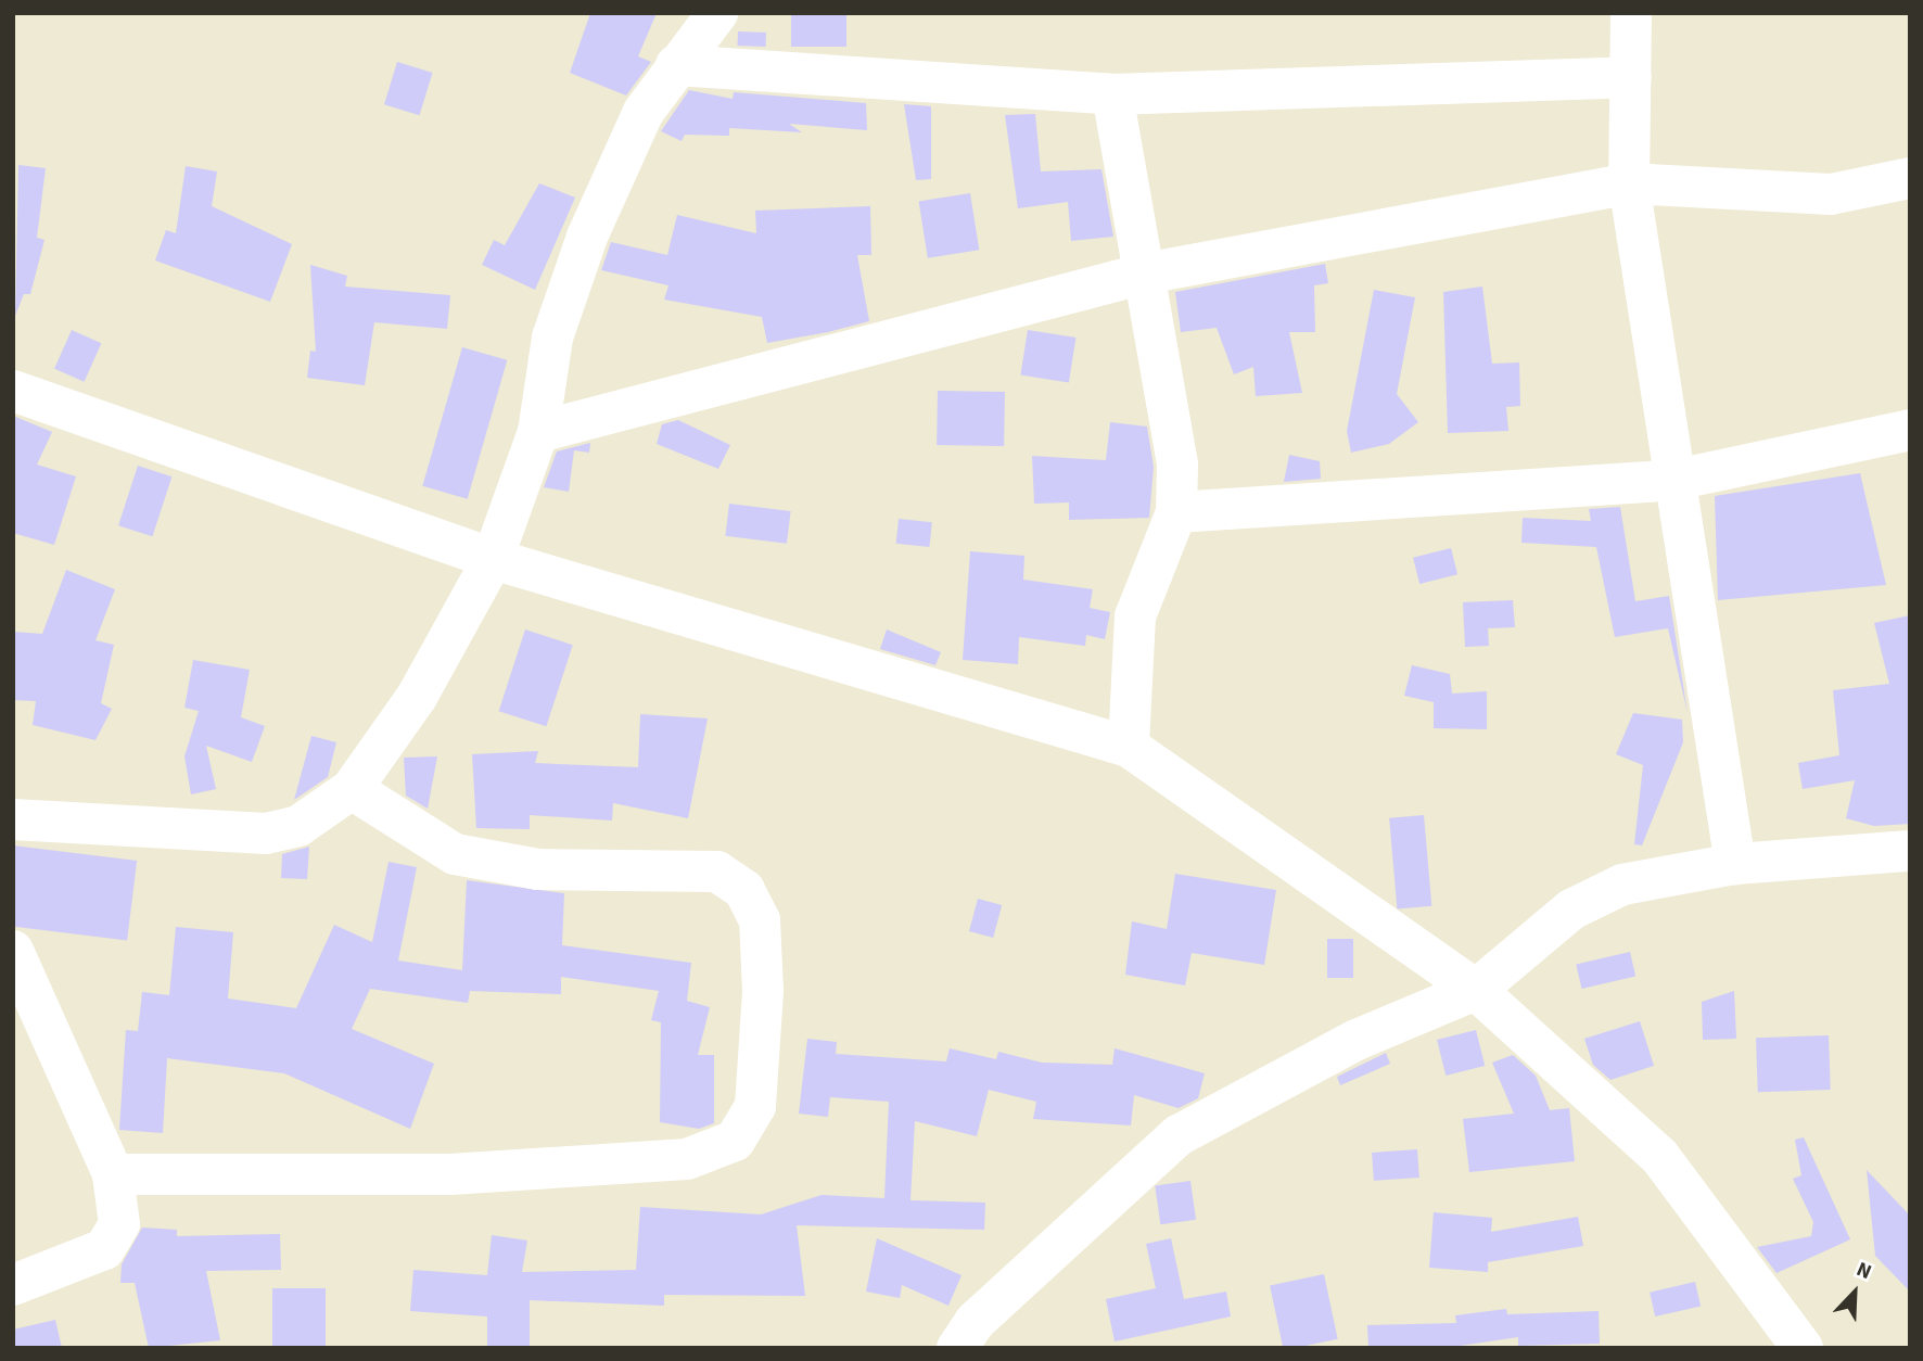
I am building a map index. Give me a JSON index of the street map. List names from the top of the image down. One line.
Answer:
{"north":"top right"}
